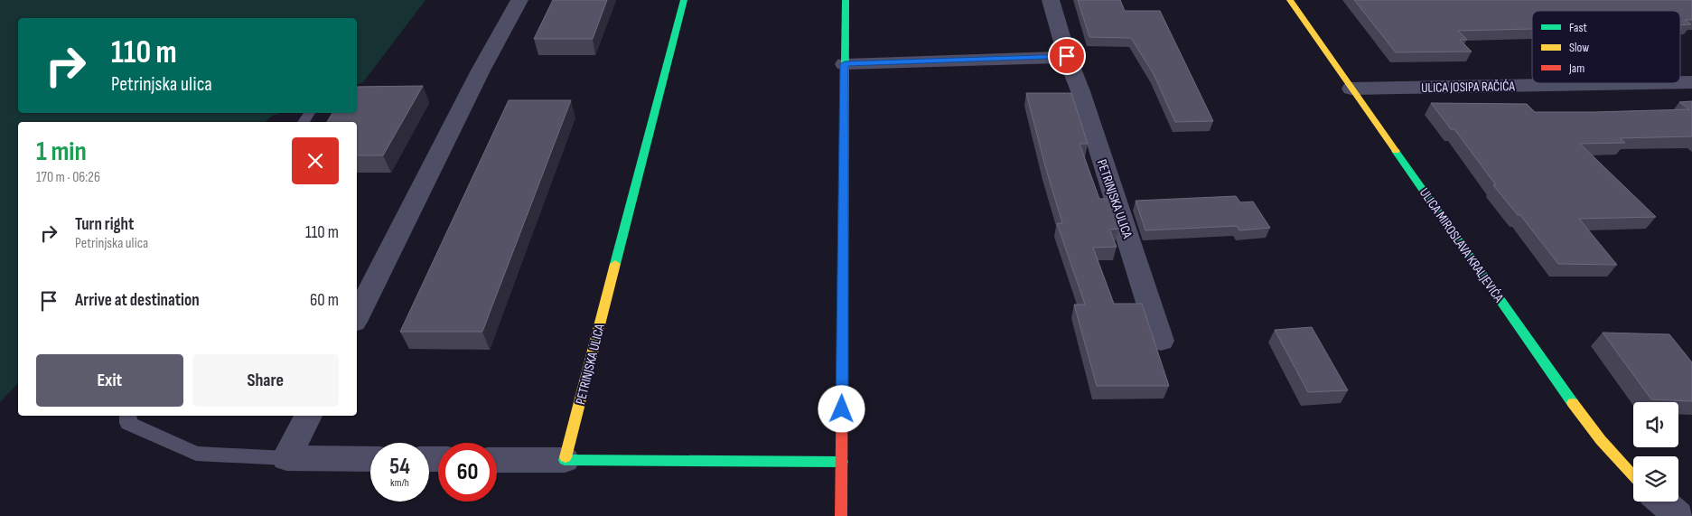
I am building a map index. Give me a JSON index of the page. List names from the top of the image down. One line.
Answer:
{"streets":{"street":["ULICA JOSIPA RAČIĆA","PETRINJSKA ULICA","ULICA MIROSLAVA KRALJEVIĆA"]},"crossings":[["ULICA JOSIPA RAČIĆA","ULICA MIROSLAVA KRALJEVIĆA"]],"legend":["Fast","Slow","Jam"],"page":{"turn":["110 m","Petrinjska ulica"],"heading":["1 min","170 m · 06:26"],"list":[{"name":"Turn right","note":"Petrinjska ulica","value":"110 m"},{"name":"Arrive at destination","value":"60 m"}],"buttons":["Exit","Share"],"speed":"54 km/h","limit":"60"}}
